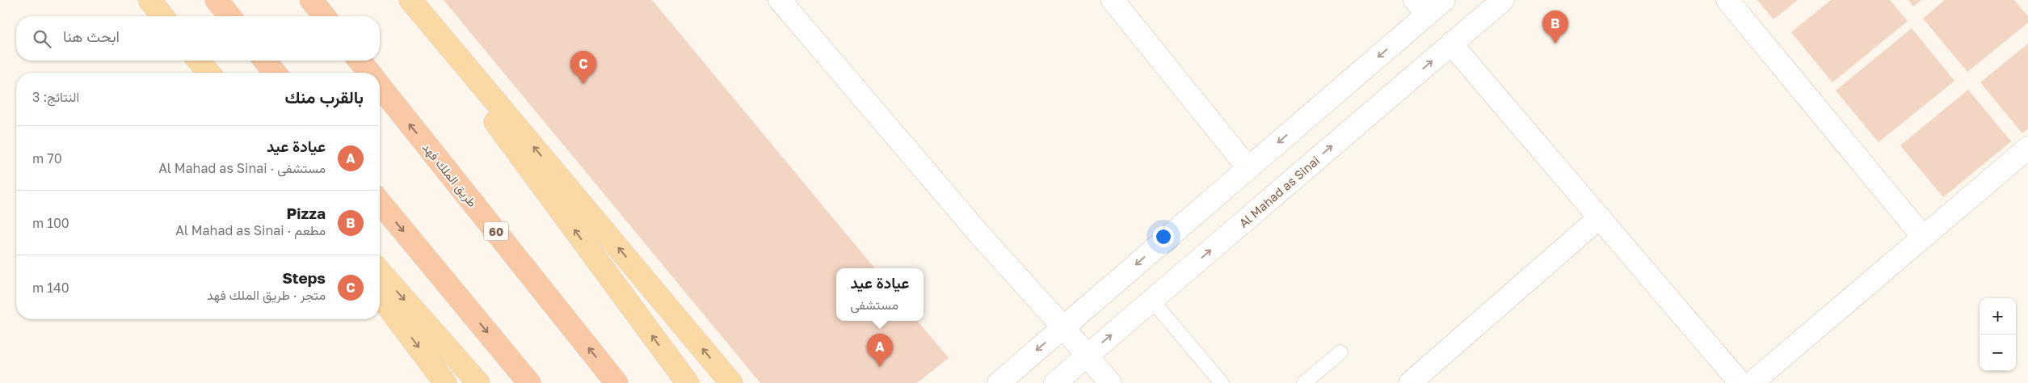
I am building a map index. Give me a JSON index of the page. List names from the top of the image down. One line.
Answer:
{"streets":{"highway":["طريق الملك فهد","60"],"street":["Al Mahad as Sinai"]},"page":{"pins":["B","C","A"],"search":"ابحث هنا","heading":["بالقرب منك","النتائج: 3"],"list":[{"mark":"A","name":"عيادة عيد","note":"مستشفى · Al Mahad as Sinai","value":"70 m"},{"mark":"B","name":"Pizza","note":"مطعم · Al Mahad as Sinai","value":"100 m"},{"mark":"C","name":"Steps","note":"متجر · طريق الملك فهد","value":"140 m"}],"popup":["عيادة عيد","مستشفى"],"map_buttons":["+","−"]}}
